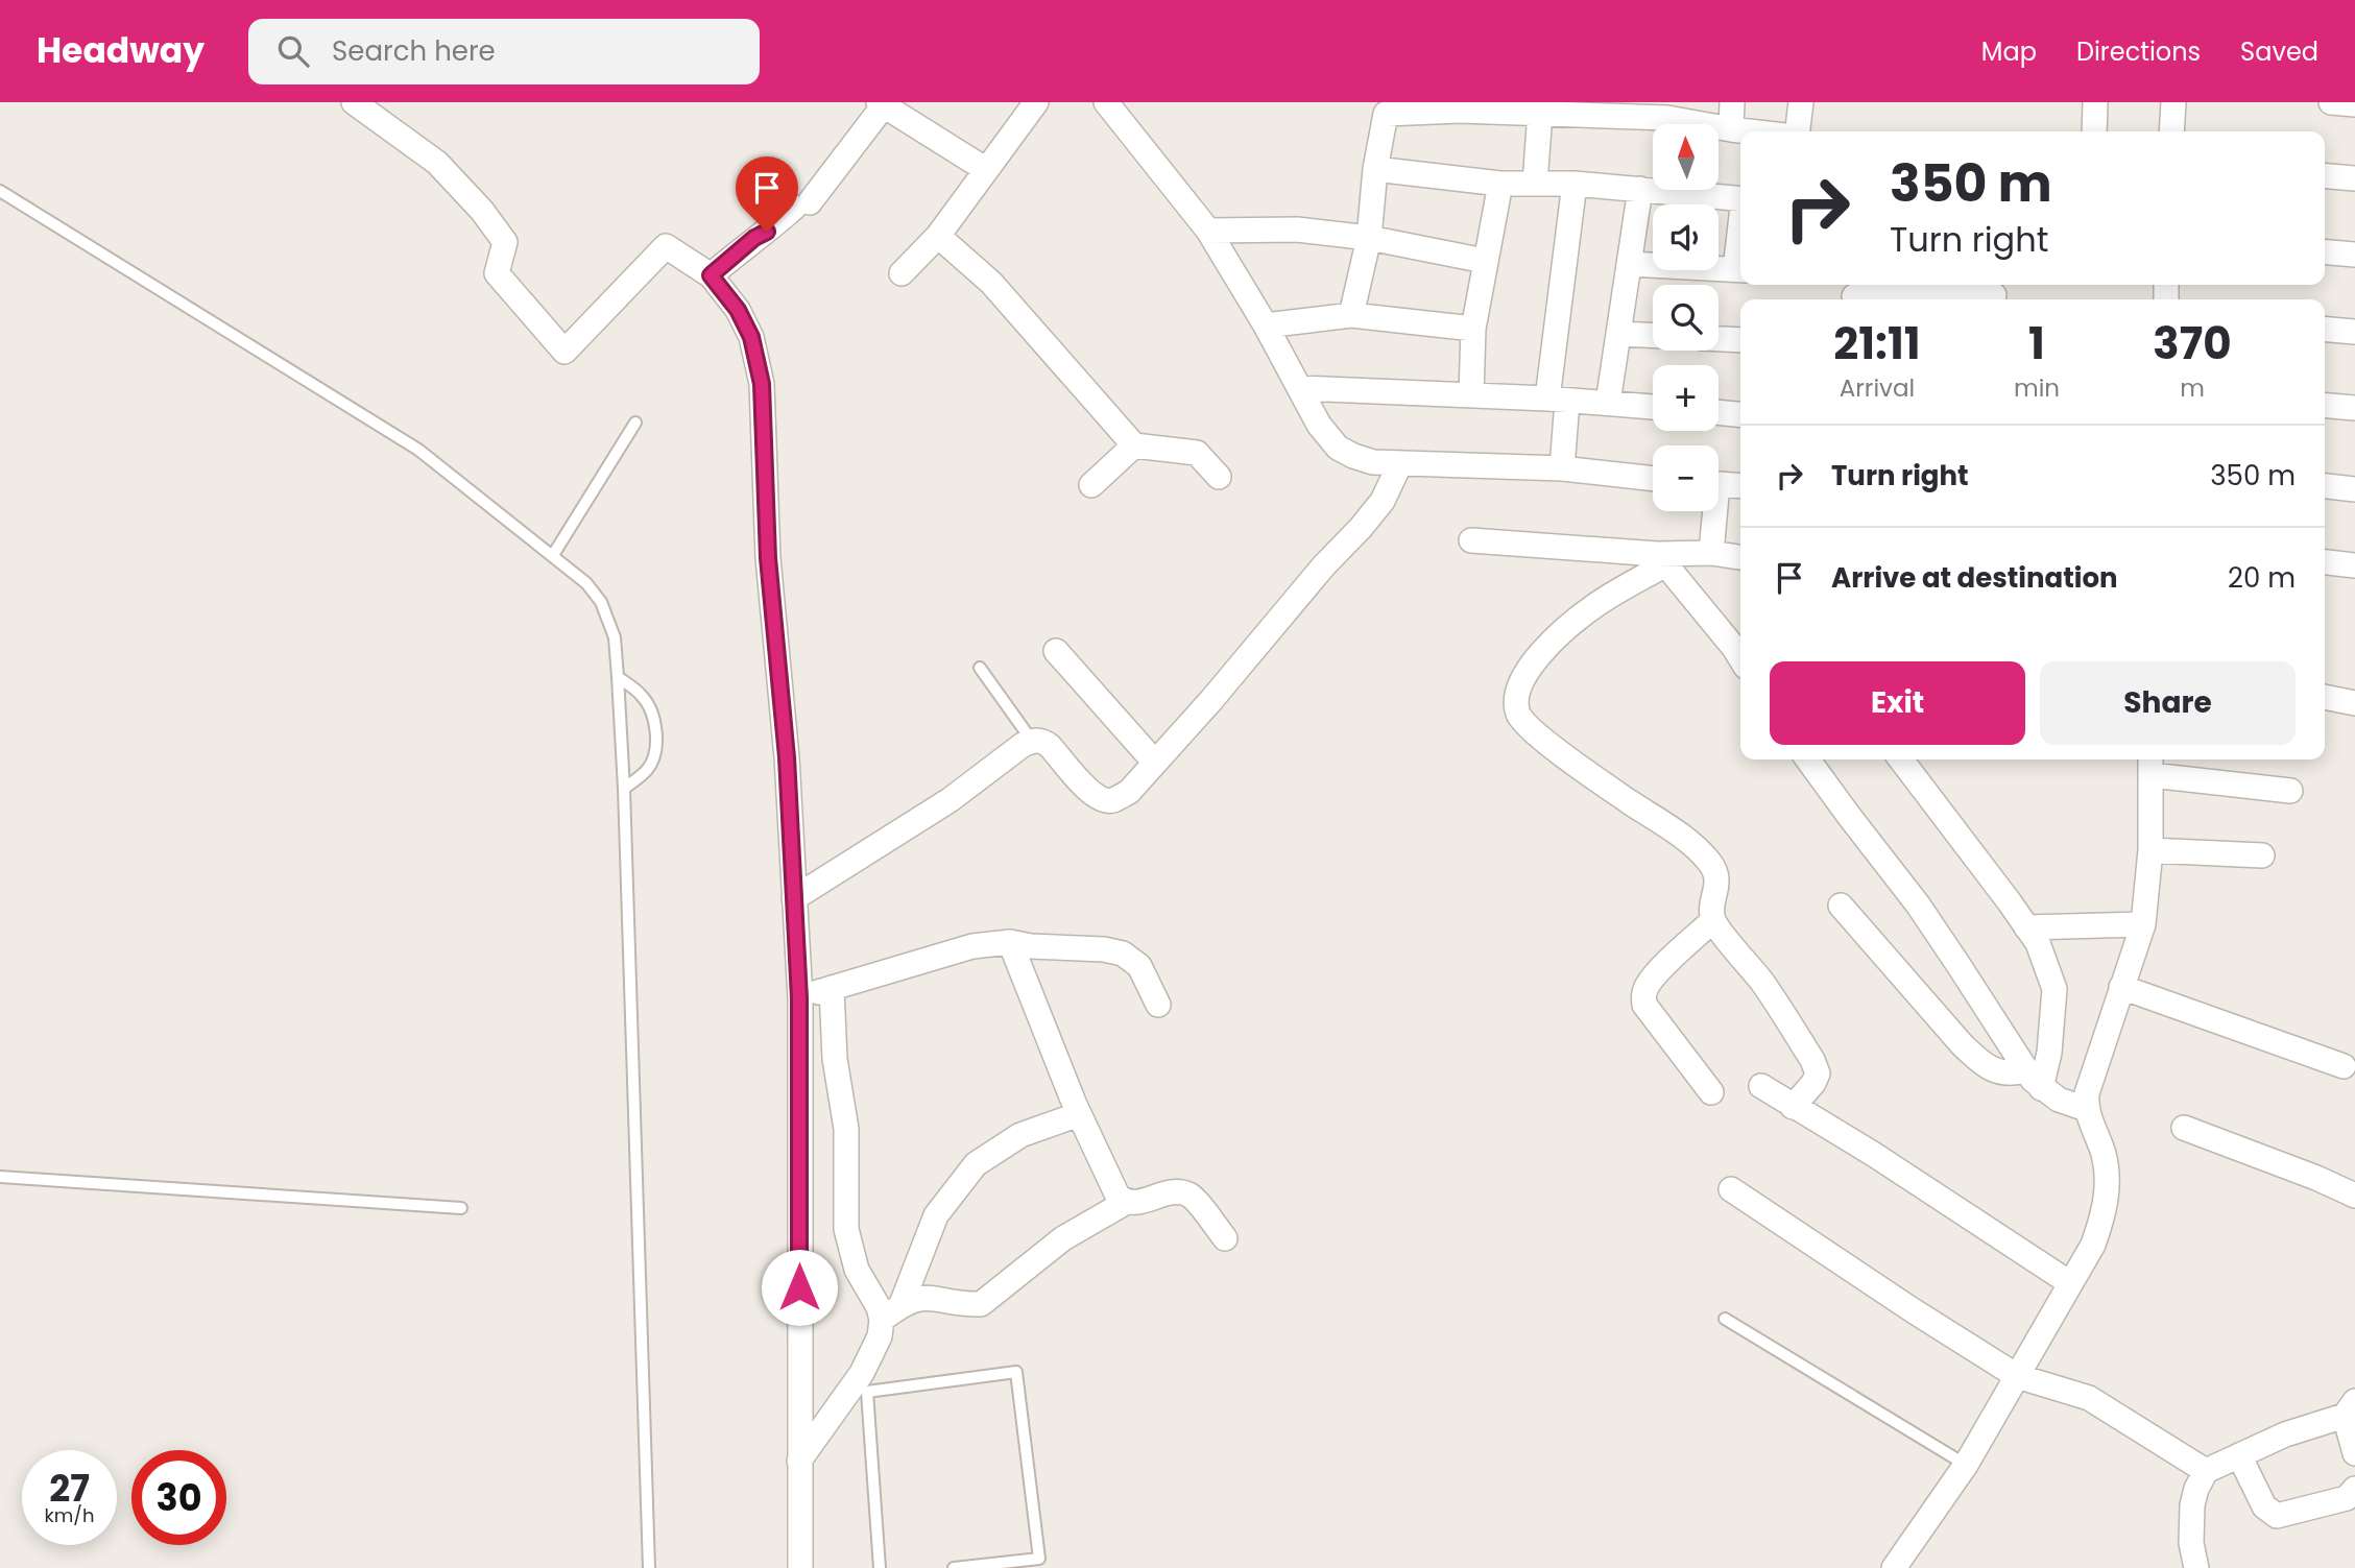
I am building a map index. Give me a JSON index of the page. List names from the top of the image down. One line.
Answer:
{"north":"top","page":{"header":"Headway","search":"Search here","nav":["Map","Directions","Saved"],"map_buttons":["+","−"],"turn":["350 m","Turn right"],"eta":["21:11","Arrival","1","min","370","m"],"list":[{"name":"Turn right","value":"350 m"},{"name":"Arrive at destination","value":"20 m"}],"buttons":["Exit","Share"],"speed":"27 km/h","limit":"30"}}
